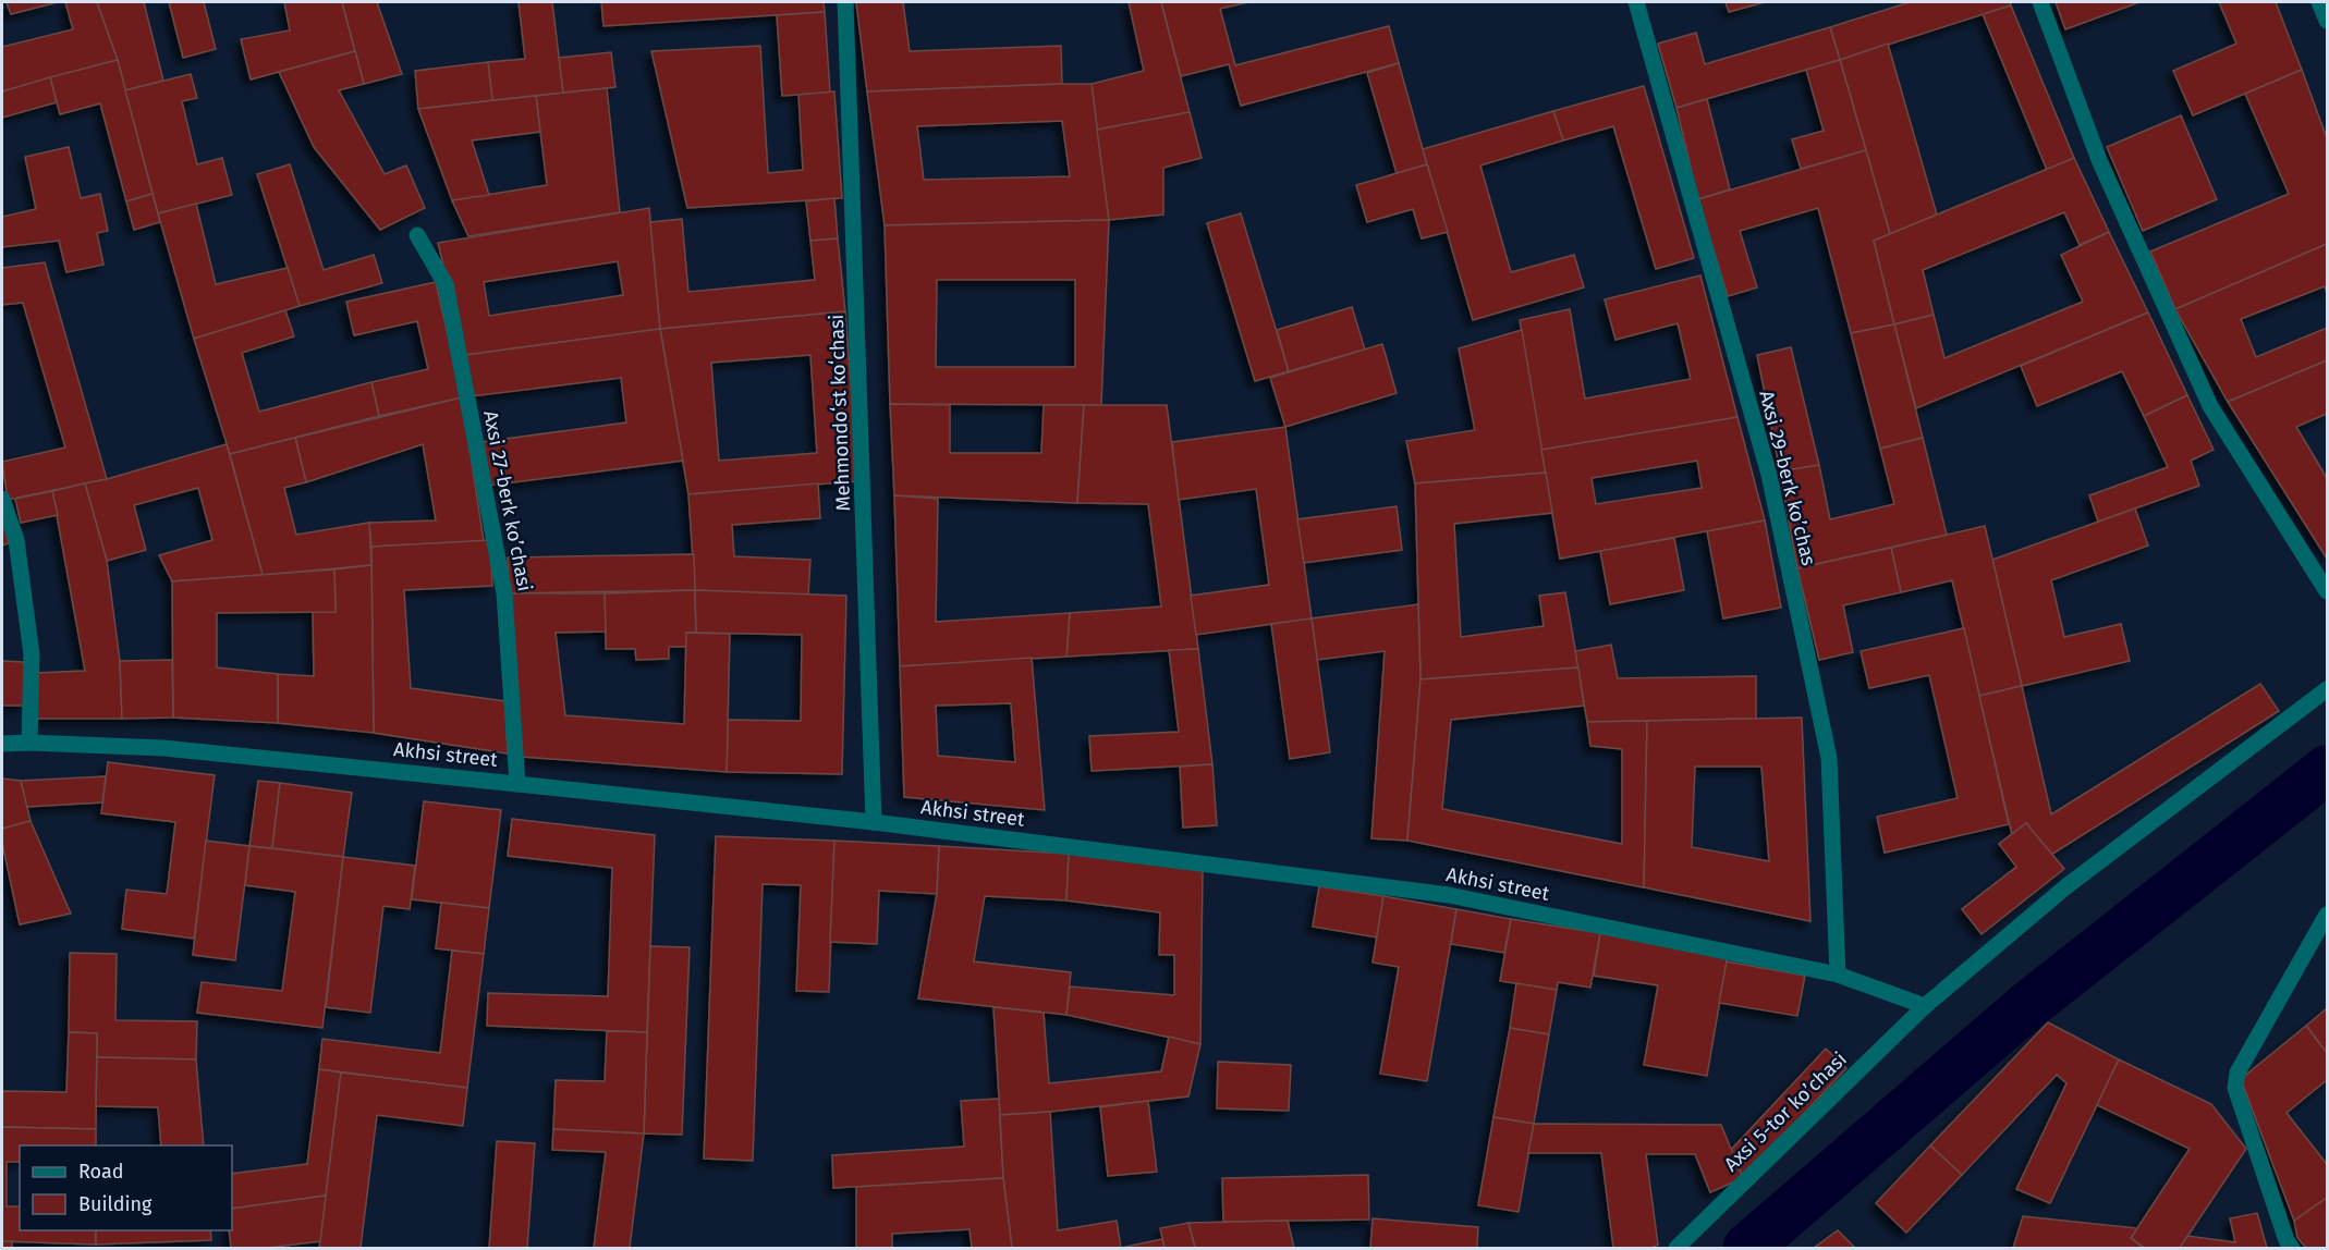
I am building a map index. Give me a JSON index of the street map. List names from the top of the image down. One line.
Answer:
{"streets":{"street":["Mehmondoʻst koʻchasi","Аxsi 29-berk koʼchas","Аxsi 27-berk koʼchasi","Akhsi street","Аxsi 5-tor koʼchasi"]},"crossings":[["Mehmondoʻst koʻchasi","Akhsi street"],["Аxsi 29-berk koʼchas","Akhsi street"],["Аxsi 27-berk koʼchasi","Akhsi street"],["Akhsi street","Аxsi 5-tor koʼchasi"]],"legend":["Road","Building"]}
